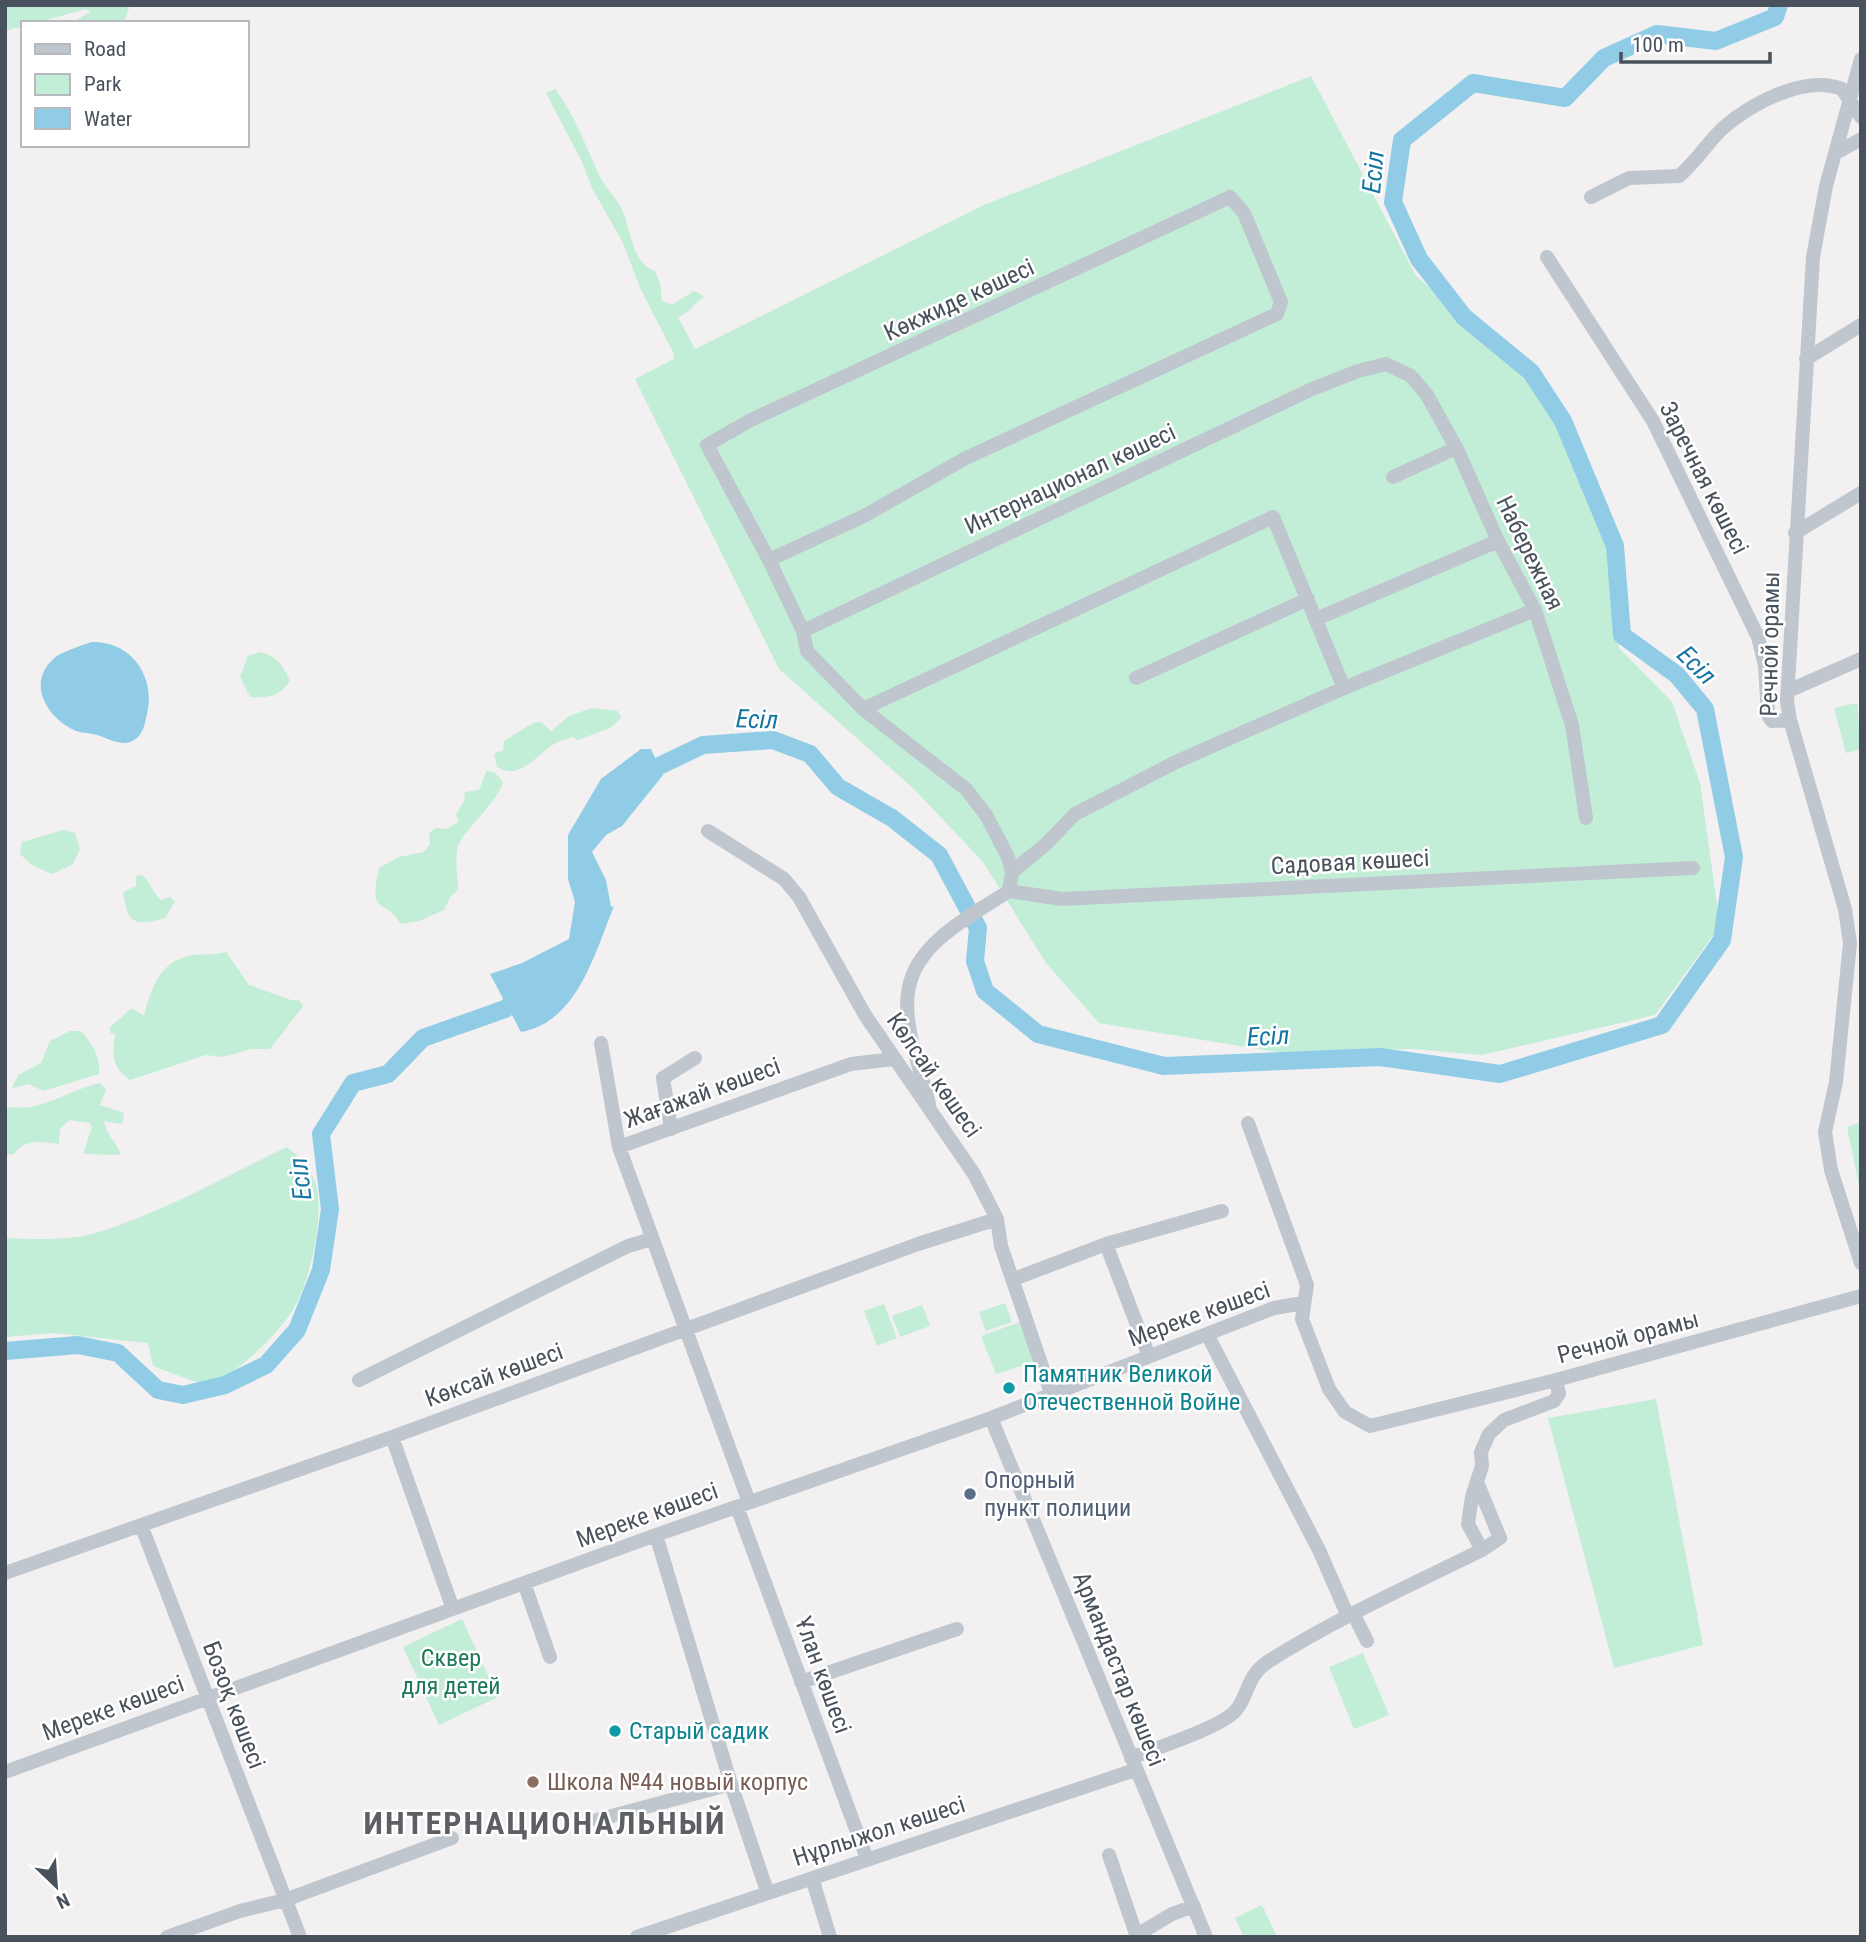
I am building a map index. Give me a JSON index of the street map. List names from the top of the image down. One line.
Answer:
{"streets":{"street":["Көкжиде көшесі","Заречная көшесі","Интернационал көшесі","Набережная","Речной орамы","Садовая көшесі","Көлсай көшесі","Жағажай көшесі","Мереке көшесі","Көксай көшесі","Армандастар көшесі","Ұлан көшесі","Бозоқ көшесі","Нұрлыжол көшесі"]},"crossings":[["Заречная көшесі","Речной орамы"],["Интернационал көшесі","Набережная"],["Речной орамы","Мереке көшесі"],["Көлсай көшесі","Жағажай көшесі"],["Көлсай көшесі","Мереке көшесі"],["Көлсай көшесі","Көксай көшесі"],["Жағажай көшесі","Көксай көшесі"],["Жағажай көшесі","Ұлан көшесі"],["Мереке көшесі","Армандастар көшесі"],["Мереке көшесі","Ұлан көшесі"],["Мереке көшесі","Бозоқ көшесі"],["Көксай көшесі","Ұлан көшесі"],["Көксай көшесі","Бозоқ көшесі"],["Армандастар көшесі","Нұрлыжол көшесі"],["Ұлан көшесі","Нұрлыжол көшесі"]],"districts":["ИНТЕРНАЦИОНАЛЬНЫЙ"],"water":["Есіл"],"parks":["Сквер для детей"],"places":["Памятник Великой Отечественной Войне","Опорный пункт полиции","Старый садик","Школа №44 новый корпус"],"legend":["Road","Park","Water"],"scale_bar":"100 m","north":"bottom right"}
